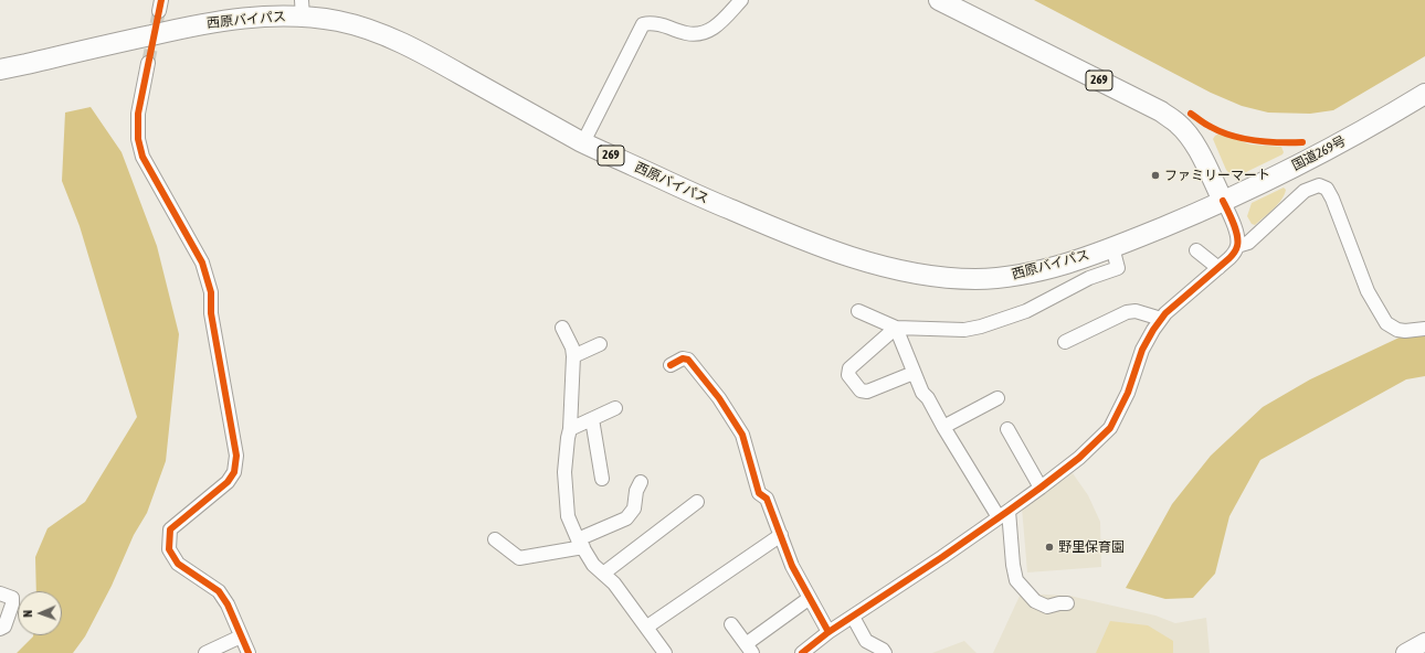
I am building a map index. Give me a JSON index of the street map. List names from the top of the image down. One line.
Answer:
{"streets":{"highway":["西原バイパス","269","国道269号"]},"crossings":[["西原バイパス","269"],["西原バイパス","国道269号"],["269","国道269号"]],"places":["ファミリーマート","野里保育園"],"north":"left"}
